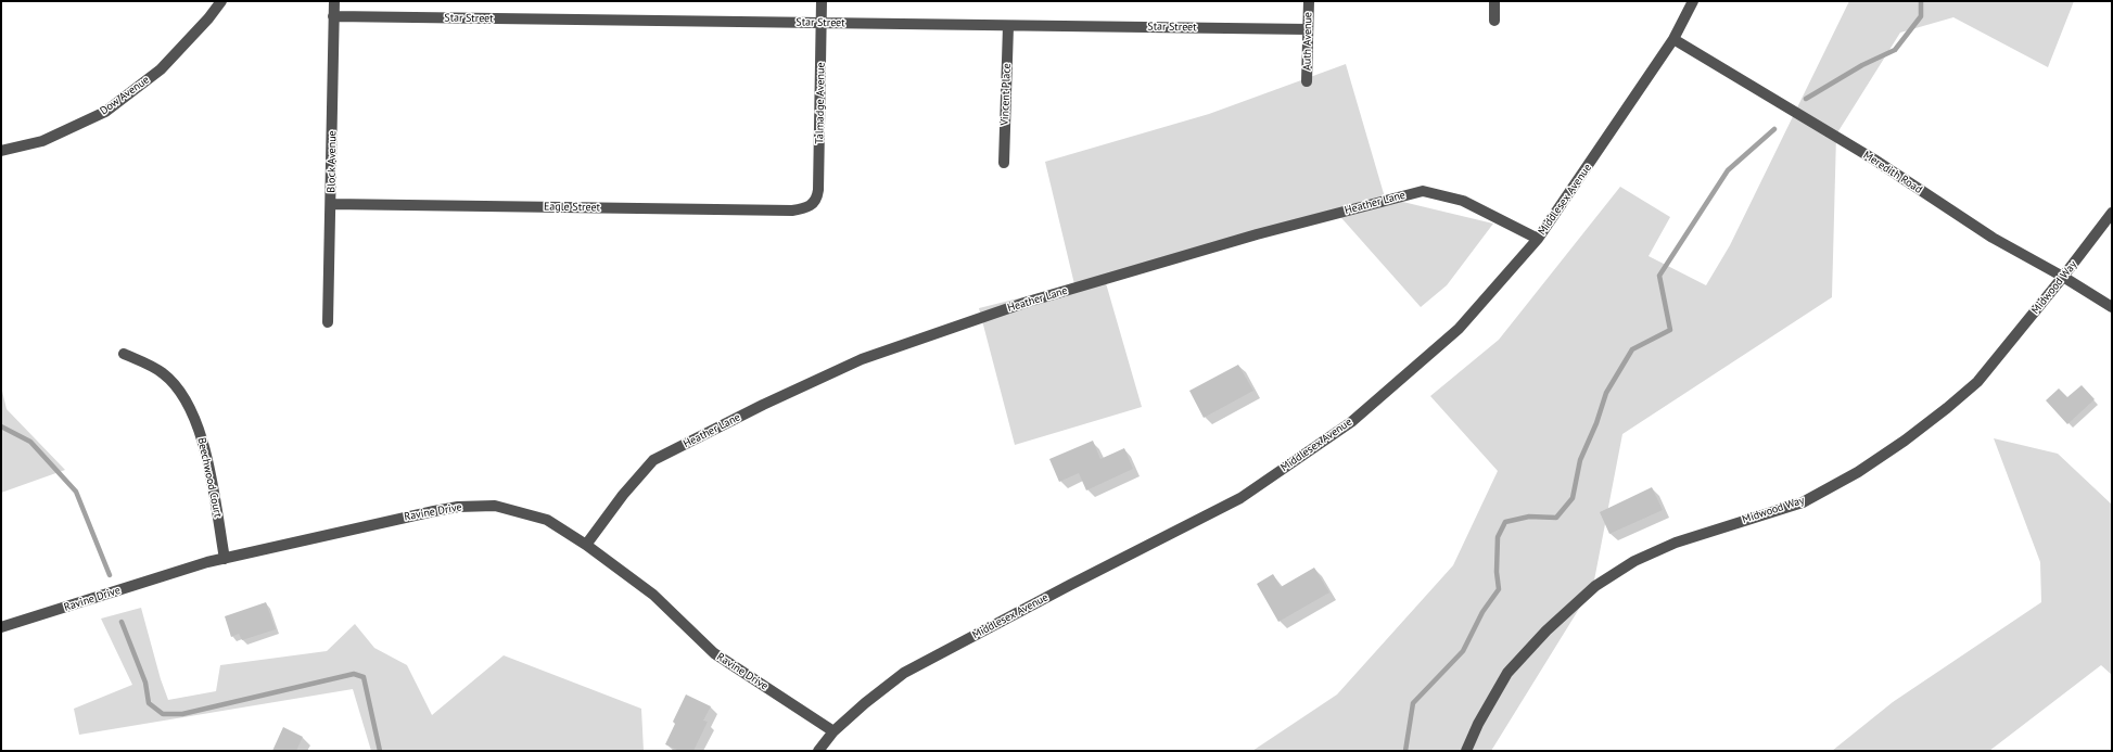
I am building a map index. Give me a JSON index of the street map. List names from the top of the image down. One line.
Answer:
{"streets":{"street":["Star Street","Auth Avenue","Vincent Place","Dow Avenue","Talmadge Avenue","Block Avenue","Meredith Road","Middlesex Avenue","Heather Lane","Eagle Street","Midwood Way","Beechwood Court","Ravine Drive"]},"crossings":[["Star Street","Auth Avenue"],["Star Street","Vincent Place"],["Star Street","Talmadge Avenue"],["Star Street","Block Avenue"],["Talmadge Avenue","Eagle Street"],["Block Avenue","Eagle Street"],["Meredith Road","Middlesex Avenue"],["Meredith Road","Midwood Way"],["Middlesex Avenue","Heather Lane"],["Middlesex Avenue","Ravine Drive"],["Heather Lane","Ravine Drive"],["Beechwood Court","Ravine Drive"]]}
